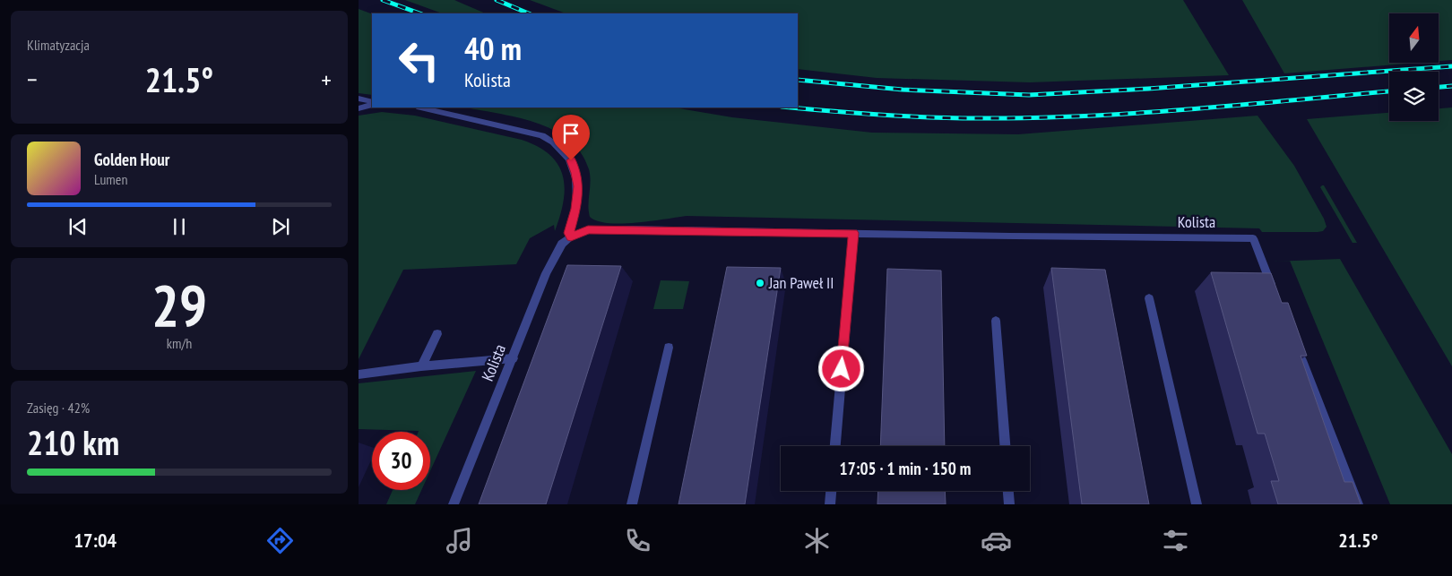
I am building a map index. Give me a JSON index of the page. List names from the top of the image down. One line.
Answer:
{"streets":{"street":["Kolista"]},"places":["Jan Paweł II"],"north":"top","page":{"tile":["Klimatyzacja",["29","km/h"],["Zasięg · 42%","210 km"]],"turn":["40 m","Kolista"],"heat":["−","21.5°","+"],"song":["Golden Hour","Lumen"],"limit":"30","trip":"17:05 · 1 min · 150 m","tabs":["17:04","21.5°"]}}
